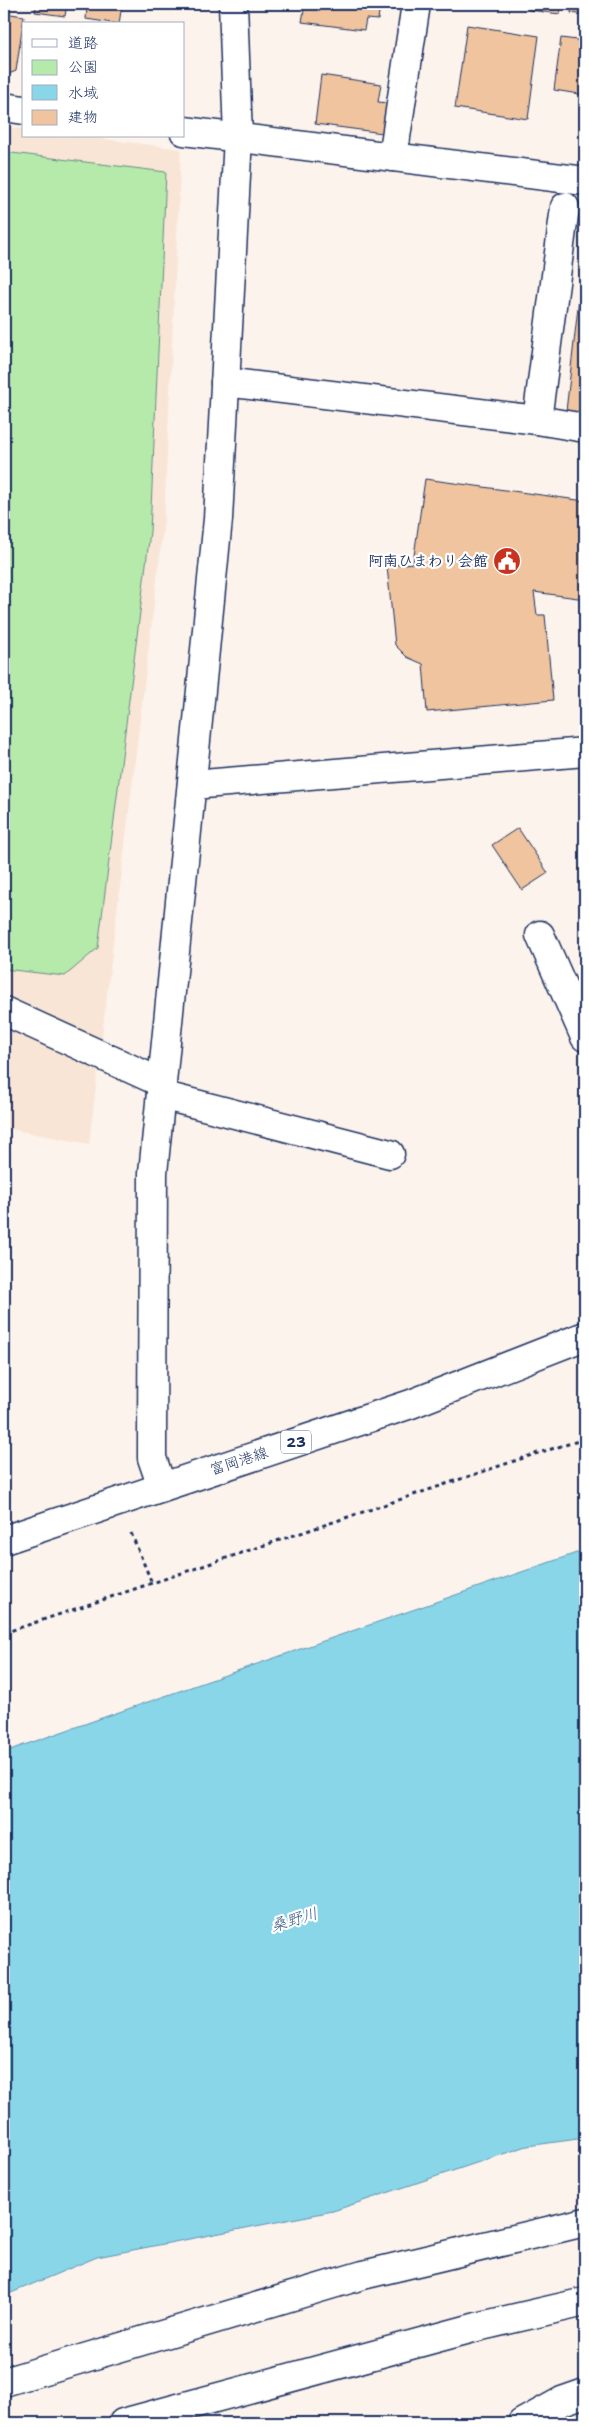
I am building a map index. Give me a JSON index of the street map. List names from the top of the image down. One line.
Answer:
{"streets":{"street":["23","富岡港線"]},"water":["桑野川"],"places":{"public building":["阿南ひまわり会館"]},"legend":["道路","公園","水域","建物"]}
